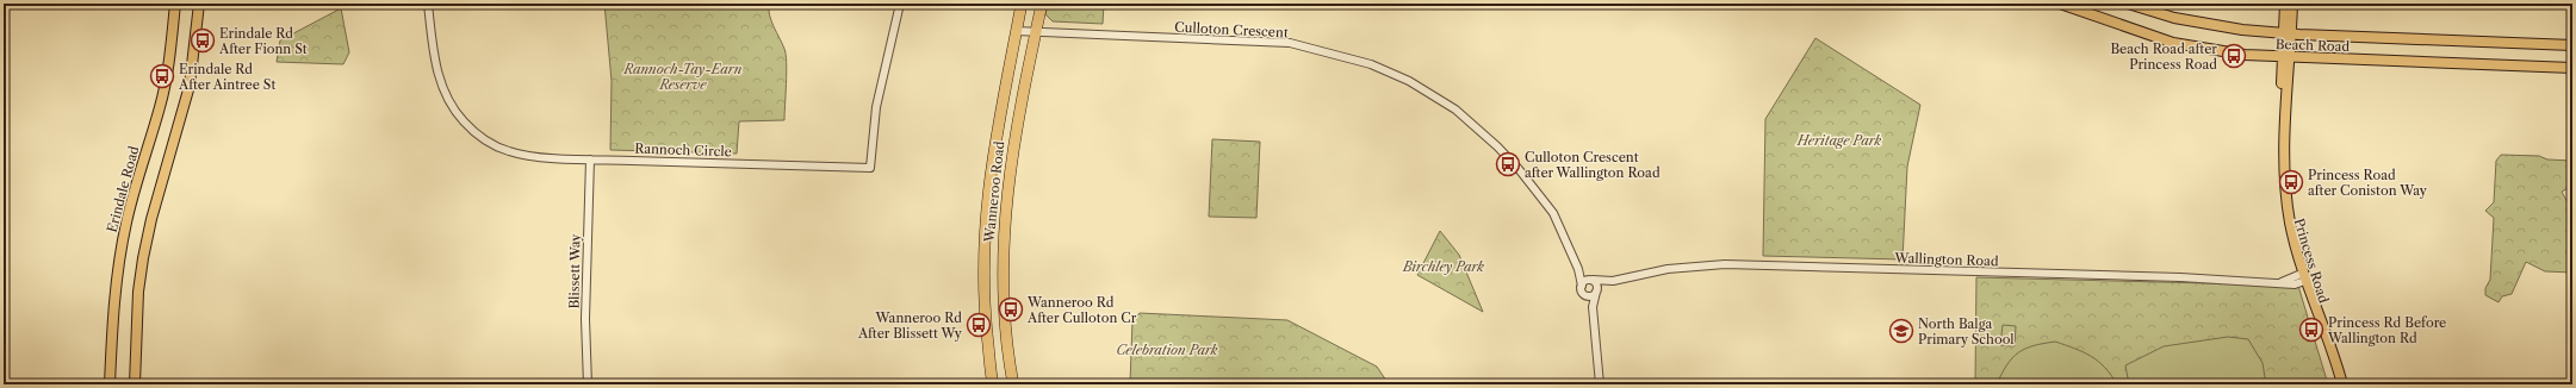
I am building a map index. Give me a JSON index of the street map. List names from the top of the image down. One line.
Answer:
{"streets":{"highway":["Wanneroo Road"],"main road":["Beach Road","Erindale Road","Princess Road"],"street":["Culloton Crescent","Rannoch Circle","Wallington Road","Blissett Way"]},"crossings":[["Culloton Crescent","Wanneroo Road"],["Culloton Crescent","Wallington Road"],["Beach Road","Princess Road"],["Rannoch Circle","Blissett Way"],["Wallington Road","Princess Road"]],"parks":["Rannoch-Tay-Earn Reserve","Heritage Park","Birchley Park","Celebration Park"],"places":{"bus stop":["Erindale Rd After Fionn St","Beach Road after Princess Road","Erindale Rd After Aintree St","Culloton Crescent after Wallington Road","Princess Road after Coniston Way","Wanneroo Rd After Culloton Cr","Wanneroo Rd After Blissett Wy","Princess Rd Before Wallington Rd"],"school or university":["North Balga Primary School"]}}
